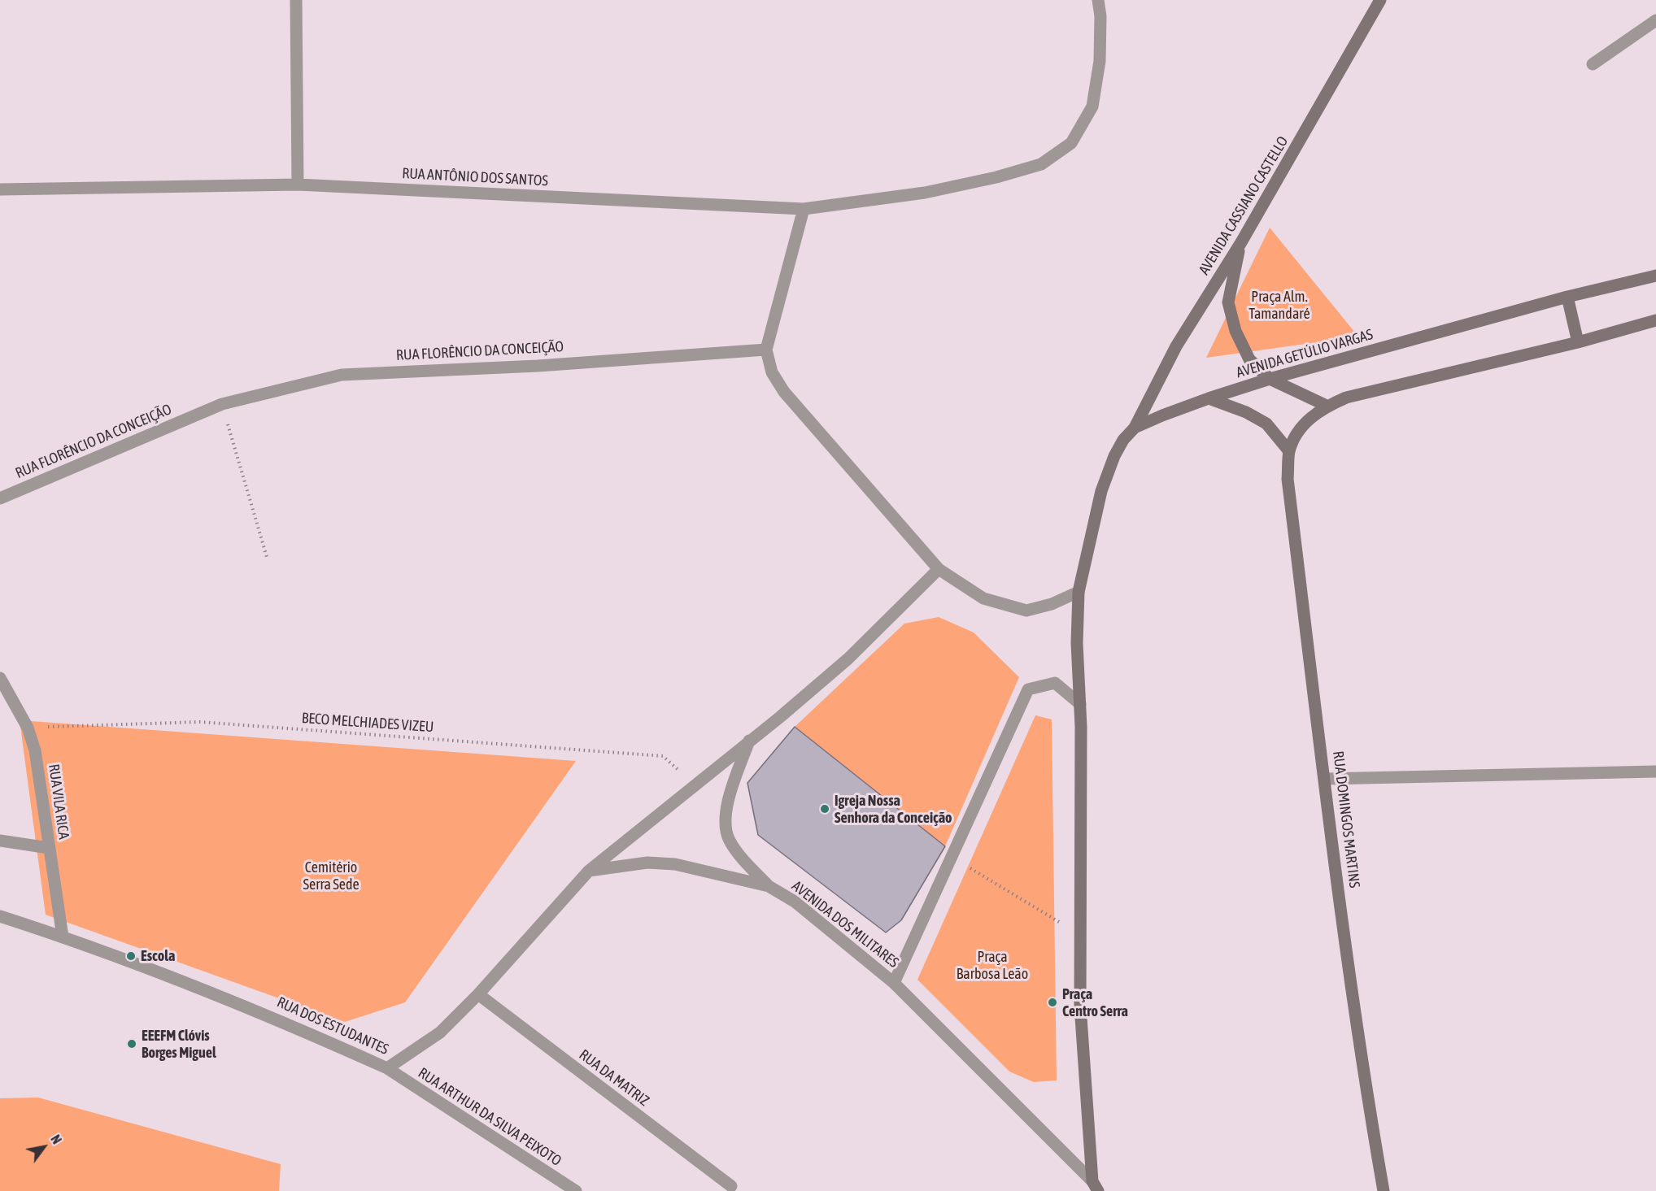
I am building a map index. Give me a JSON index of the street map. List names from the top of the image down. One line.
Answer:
{"streets":{"street":["RUA ANTÔNIO DOS SANTOS","AVENIDA CASSIANO CASTELLO","RUA FLORÊNCIO DA CONCEIÇÃO","AVENIDA GETÚLIO VARGAS","RUA VILA RICA","RUA DOMINGOS MARTINS","AVENIDA DOS MILITARES","RUA DOS ESTUDANTES","RUA DA MATRIZ","RUA ARTHUR DA SILVA PEIXOTO"],"path":["BECO MELCHIADES VIZEU"]},"crossings":[["AVENIDA CASSIANO CASTELLO","AVENIDA GETÚLIO VARGAS"],["BECO MELCHIADES VIZEU","RUA VILA RICA"],["RUA VILA RICA","RUA DOS ESTUDANTES"],["AVENIDA DOS MILITARES","RUA DOS ESTUDANTES"],["RUA DOS ESTUDANTES","RUA DA MATRIZ"],["RUA DOS ESTUDANTES","RUA ARTHUR DA SILVA PEIXOTO"]],"parks":["Praça Alm. Tamandaré","Cemitério Serra Sede","Praça Barbosa Leão"],"places":["Igreja Nossa Senhora da Conceição","Escola","Praça Centro Serra","EEEFM Clóvis Borges Miguel"],"north":"top right"}
